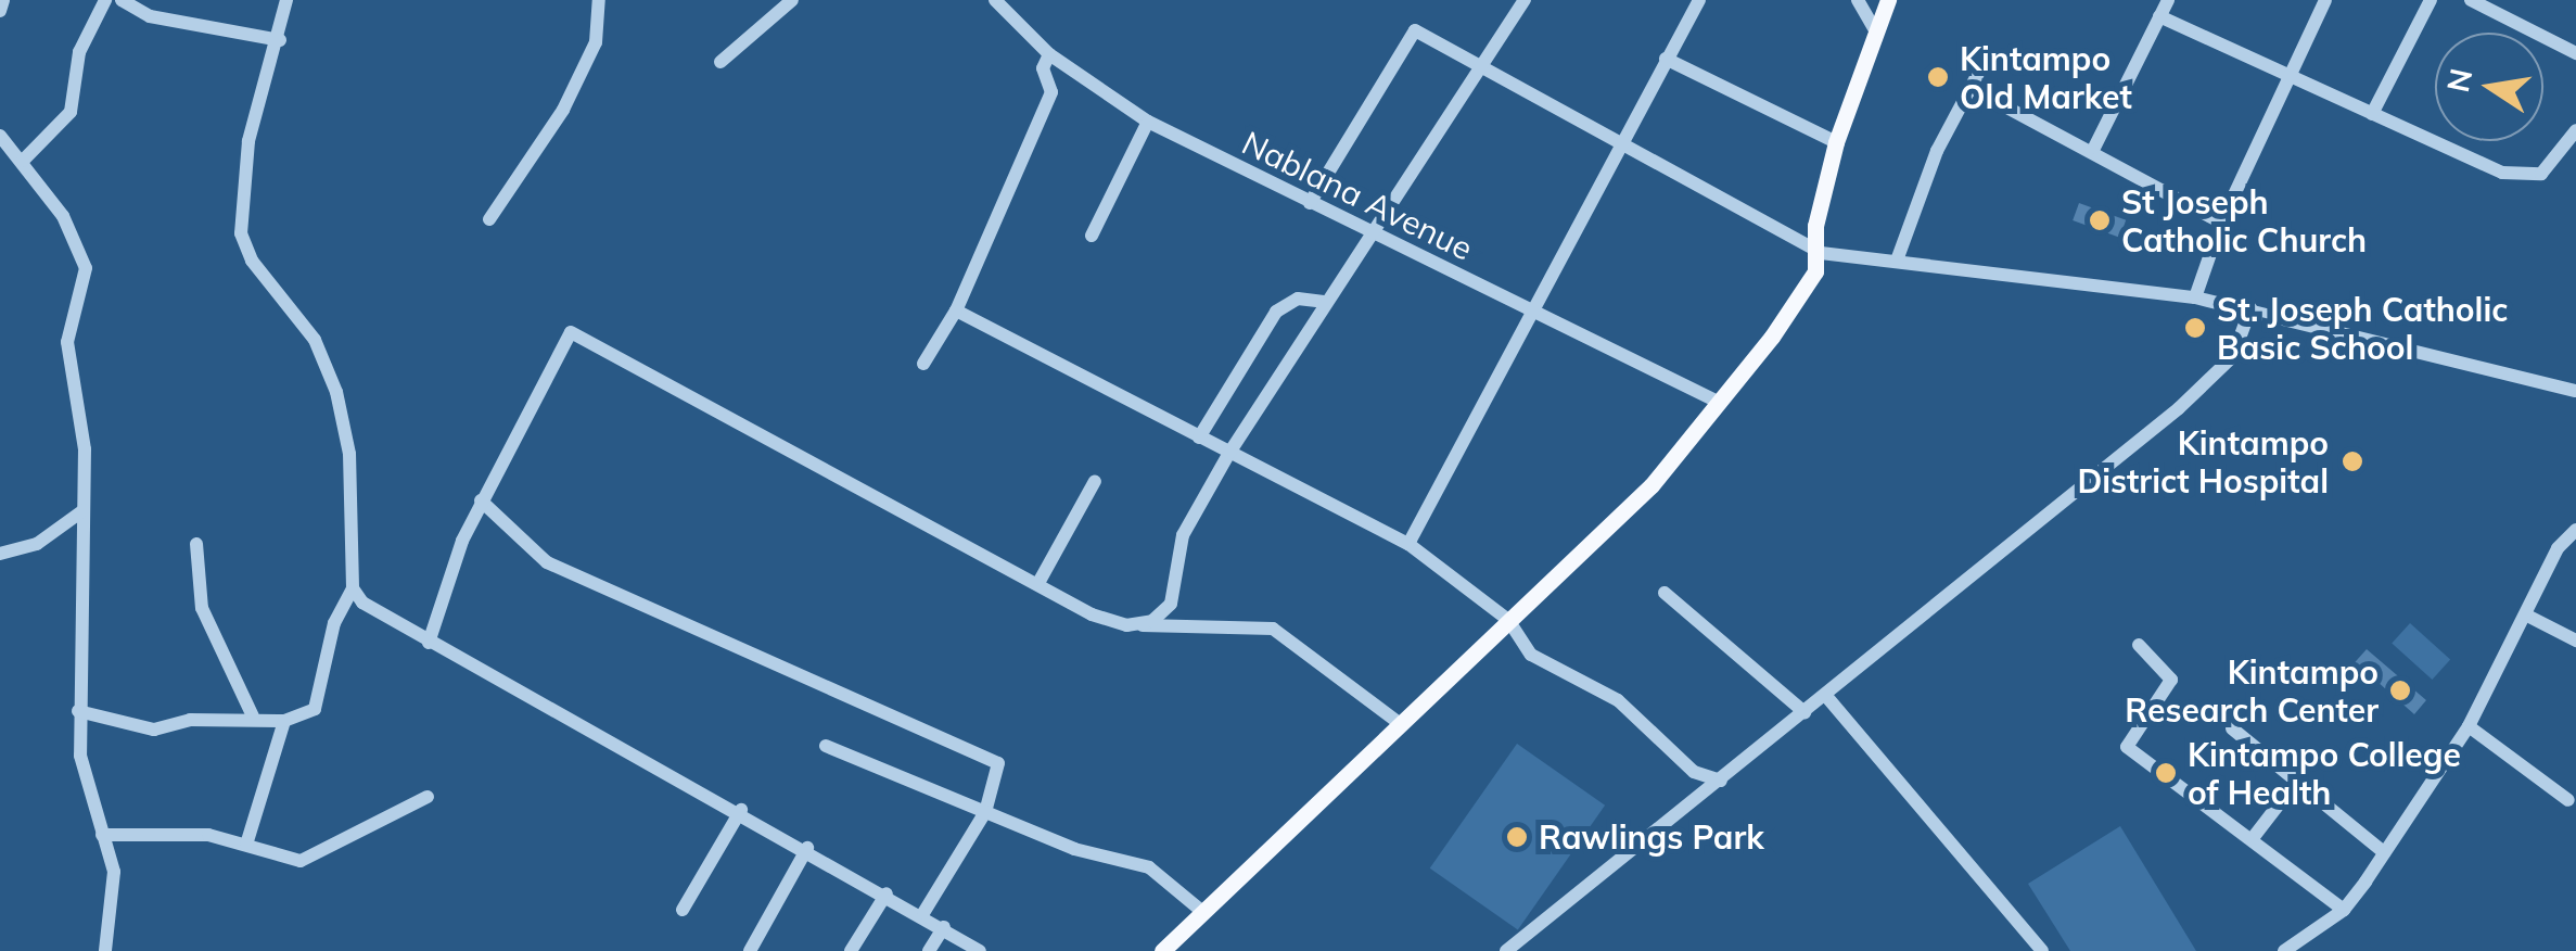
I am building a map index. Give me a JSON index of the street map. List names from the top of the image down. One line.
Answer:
{"streets":{"street":["Nablana Avenue"]},"places":["Kintampo Old Market","St Joseph Catholic Church","St. Joseph Catholic Basic School","Kintampo District Hospital","Kintampo Research Center","Kintampo College of Health","Rawlings Park"],"north":"left"}
